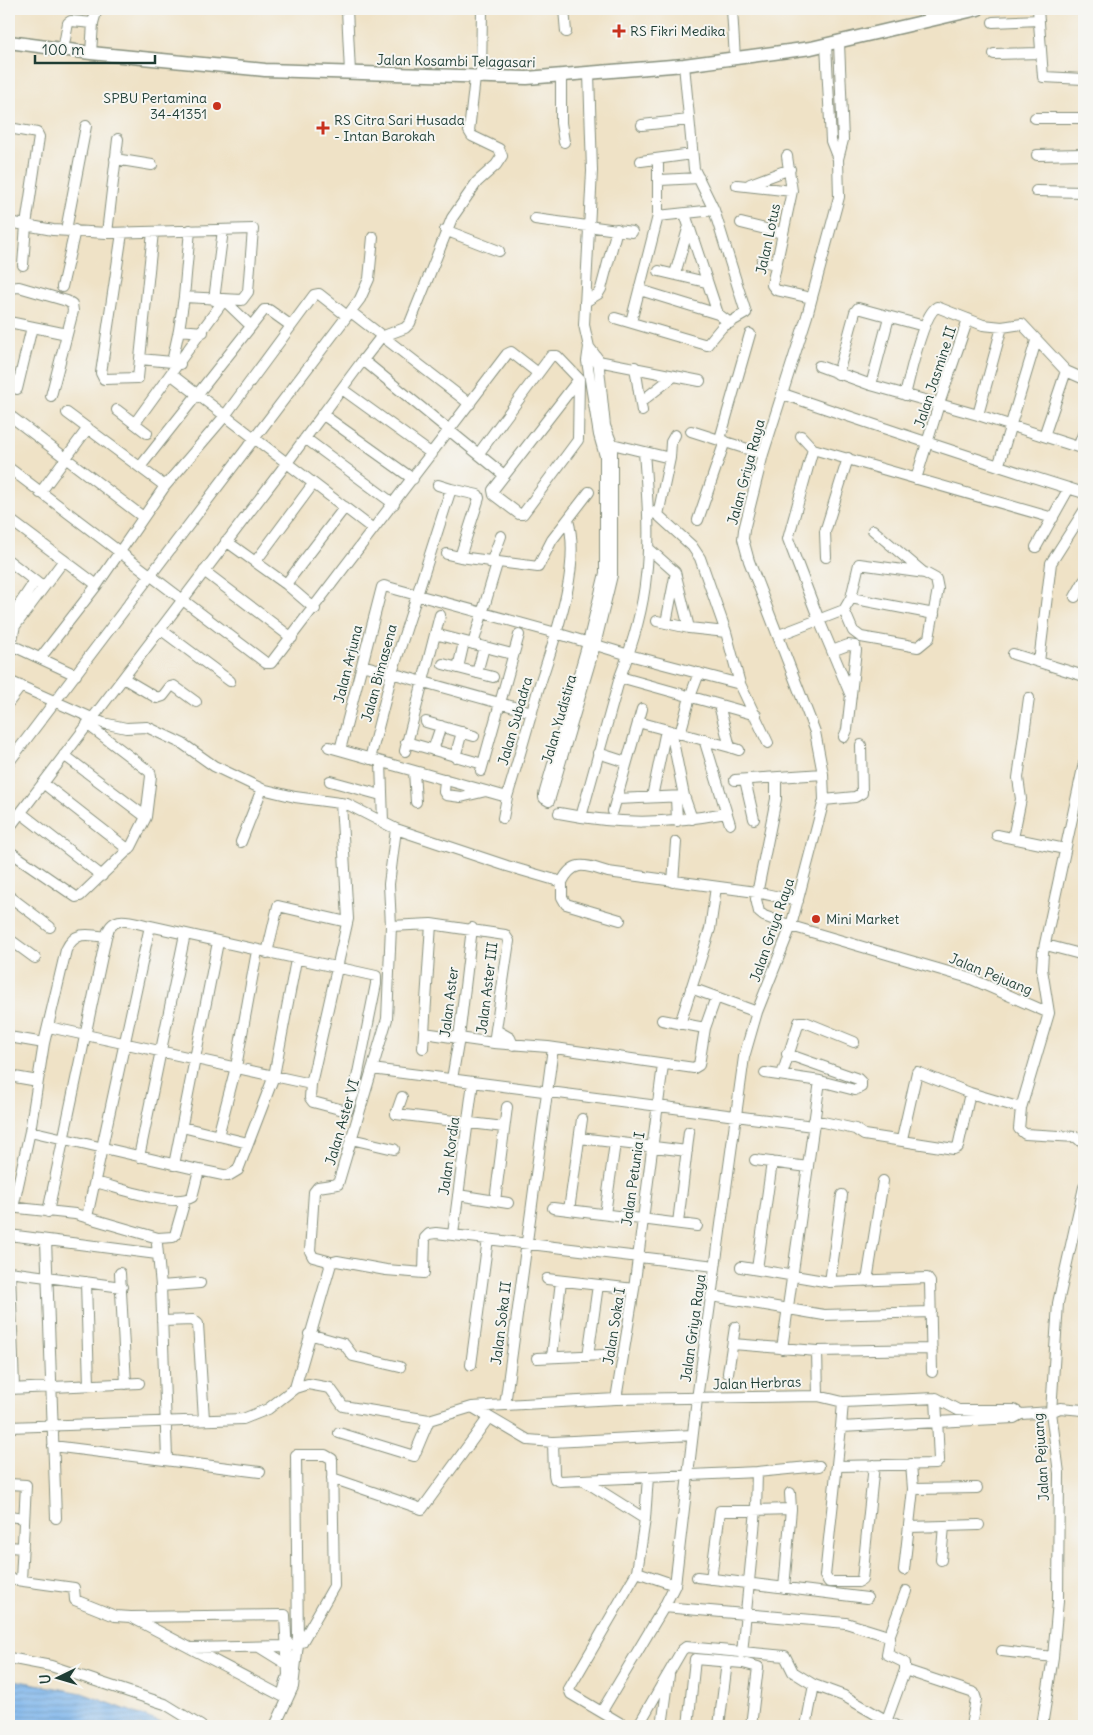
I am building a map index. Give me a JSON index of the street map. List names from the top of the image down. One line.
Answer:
{"streets":{"main road":["Jalan Kosambi Telagasari"],"street":["Jalan Lotus","Jalan Jasmine II","Jalan Griya Raya","Jalan Arjuna","Jalan Bimasena","Jalan Yudistira","Jalan Subadra","Jalan Pejuang","Jalan Aster III","Jalan Aster","Jalan Aster VI","Jalan Kordia","Jalan Petunia I","Jalan Soka II","Jalan Soka I","Jalan Herbras"]},"crossings":[["Jalan Kosambi Telagasari","Jalan Griya Raya"],["Jalan Kosambi Telagasari","Jalan Yudistira"],["Jalan Lotus","Jalan Griya Raya"],["Jalan Griya Raya","Jalan Pejuang"],["Jalan Griya Raya","Jalan Herbras"],["Jalan Arjuna","Jalan Bimasena"],["Jalan Aster III","Jalan Aster"],["Jalan Petunia I","Jalan Soka I"],["Jalan Soka II","Jalan Herbras"],["Jalan Soka I","Jalan Herbras"]],"places":{"health":["RS Fikri Medika","RS Citra Sari Husada - Intan Barokah"],"other":["SPBU Pertamina 34-41351","Mini Market"]},"scale_bar":"100 m","north":"left"}
